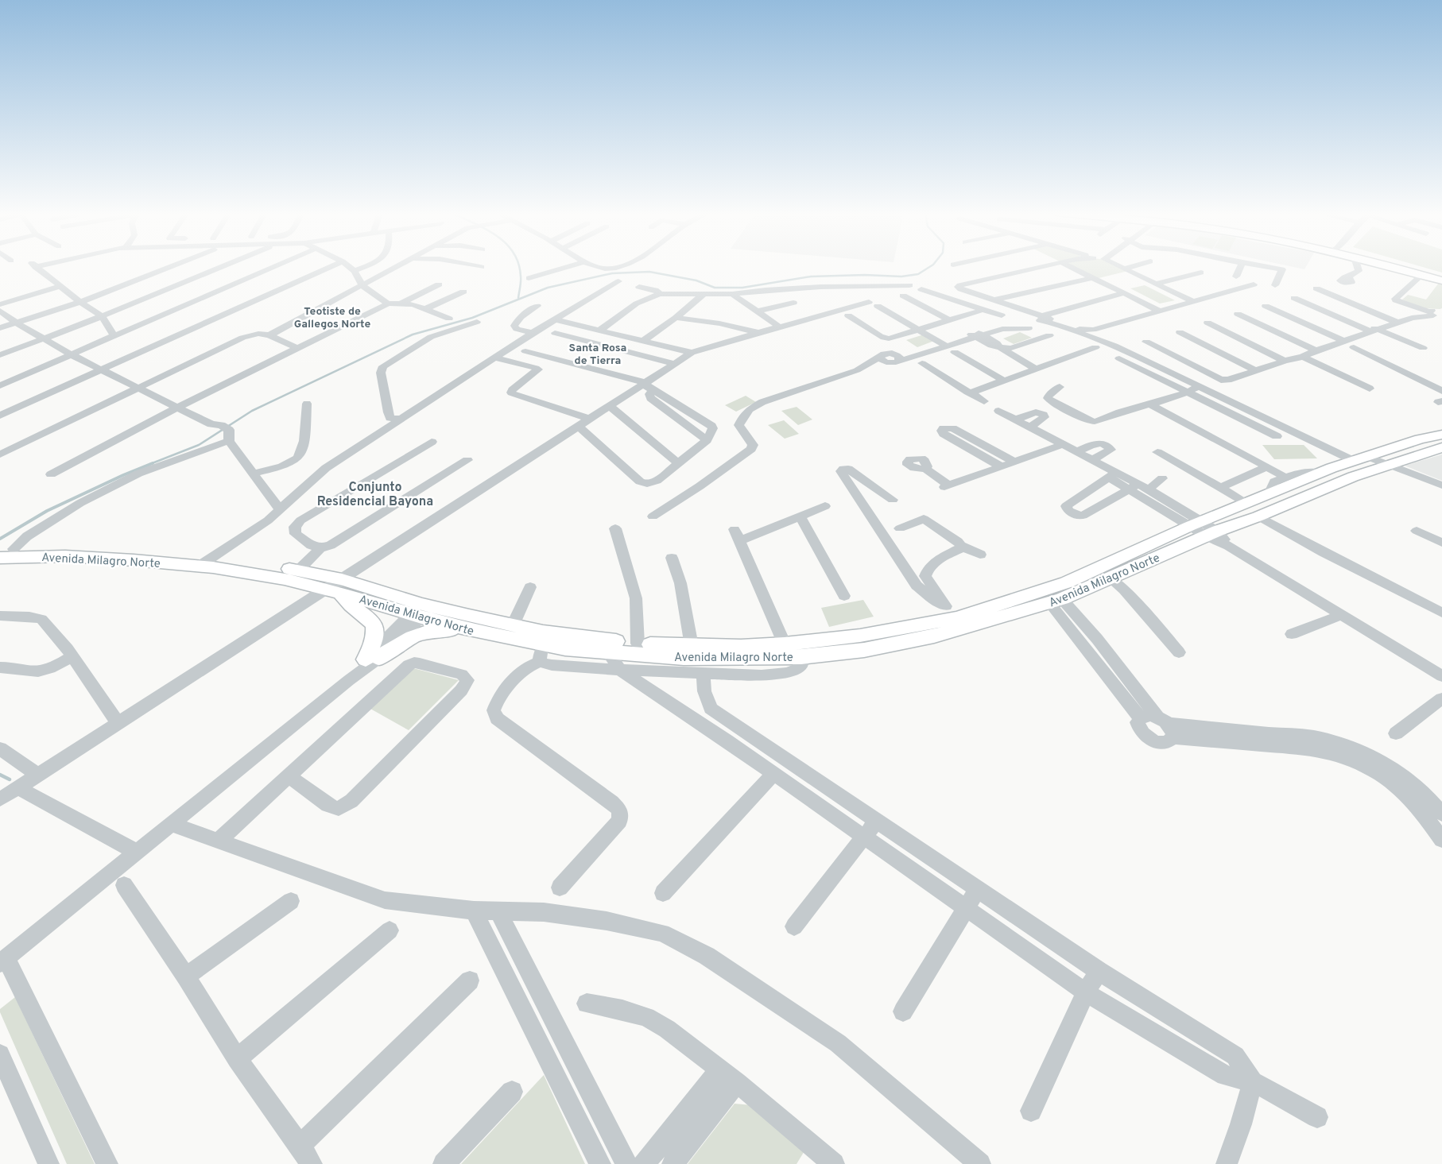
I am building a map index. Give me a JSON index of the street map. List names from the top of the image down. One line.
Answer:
{"streets":{"main road":["Avenida Milagro Norte"]},"districts":["Teotiste de Gallegos Norte","Santa Rosa de Tierra","Conjunto Residencial Bayona"]}
